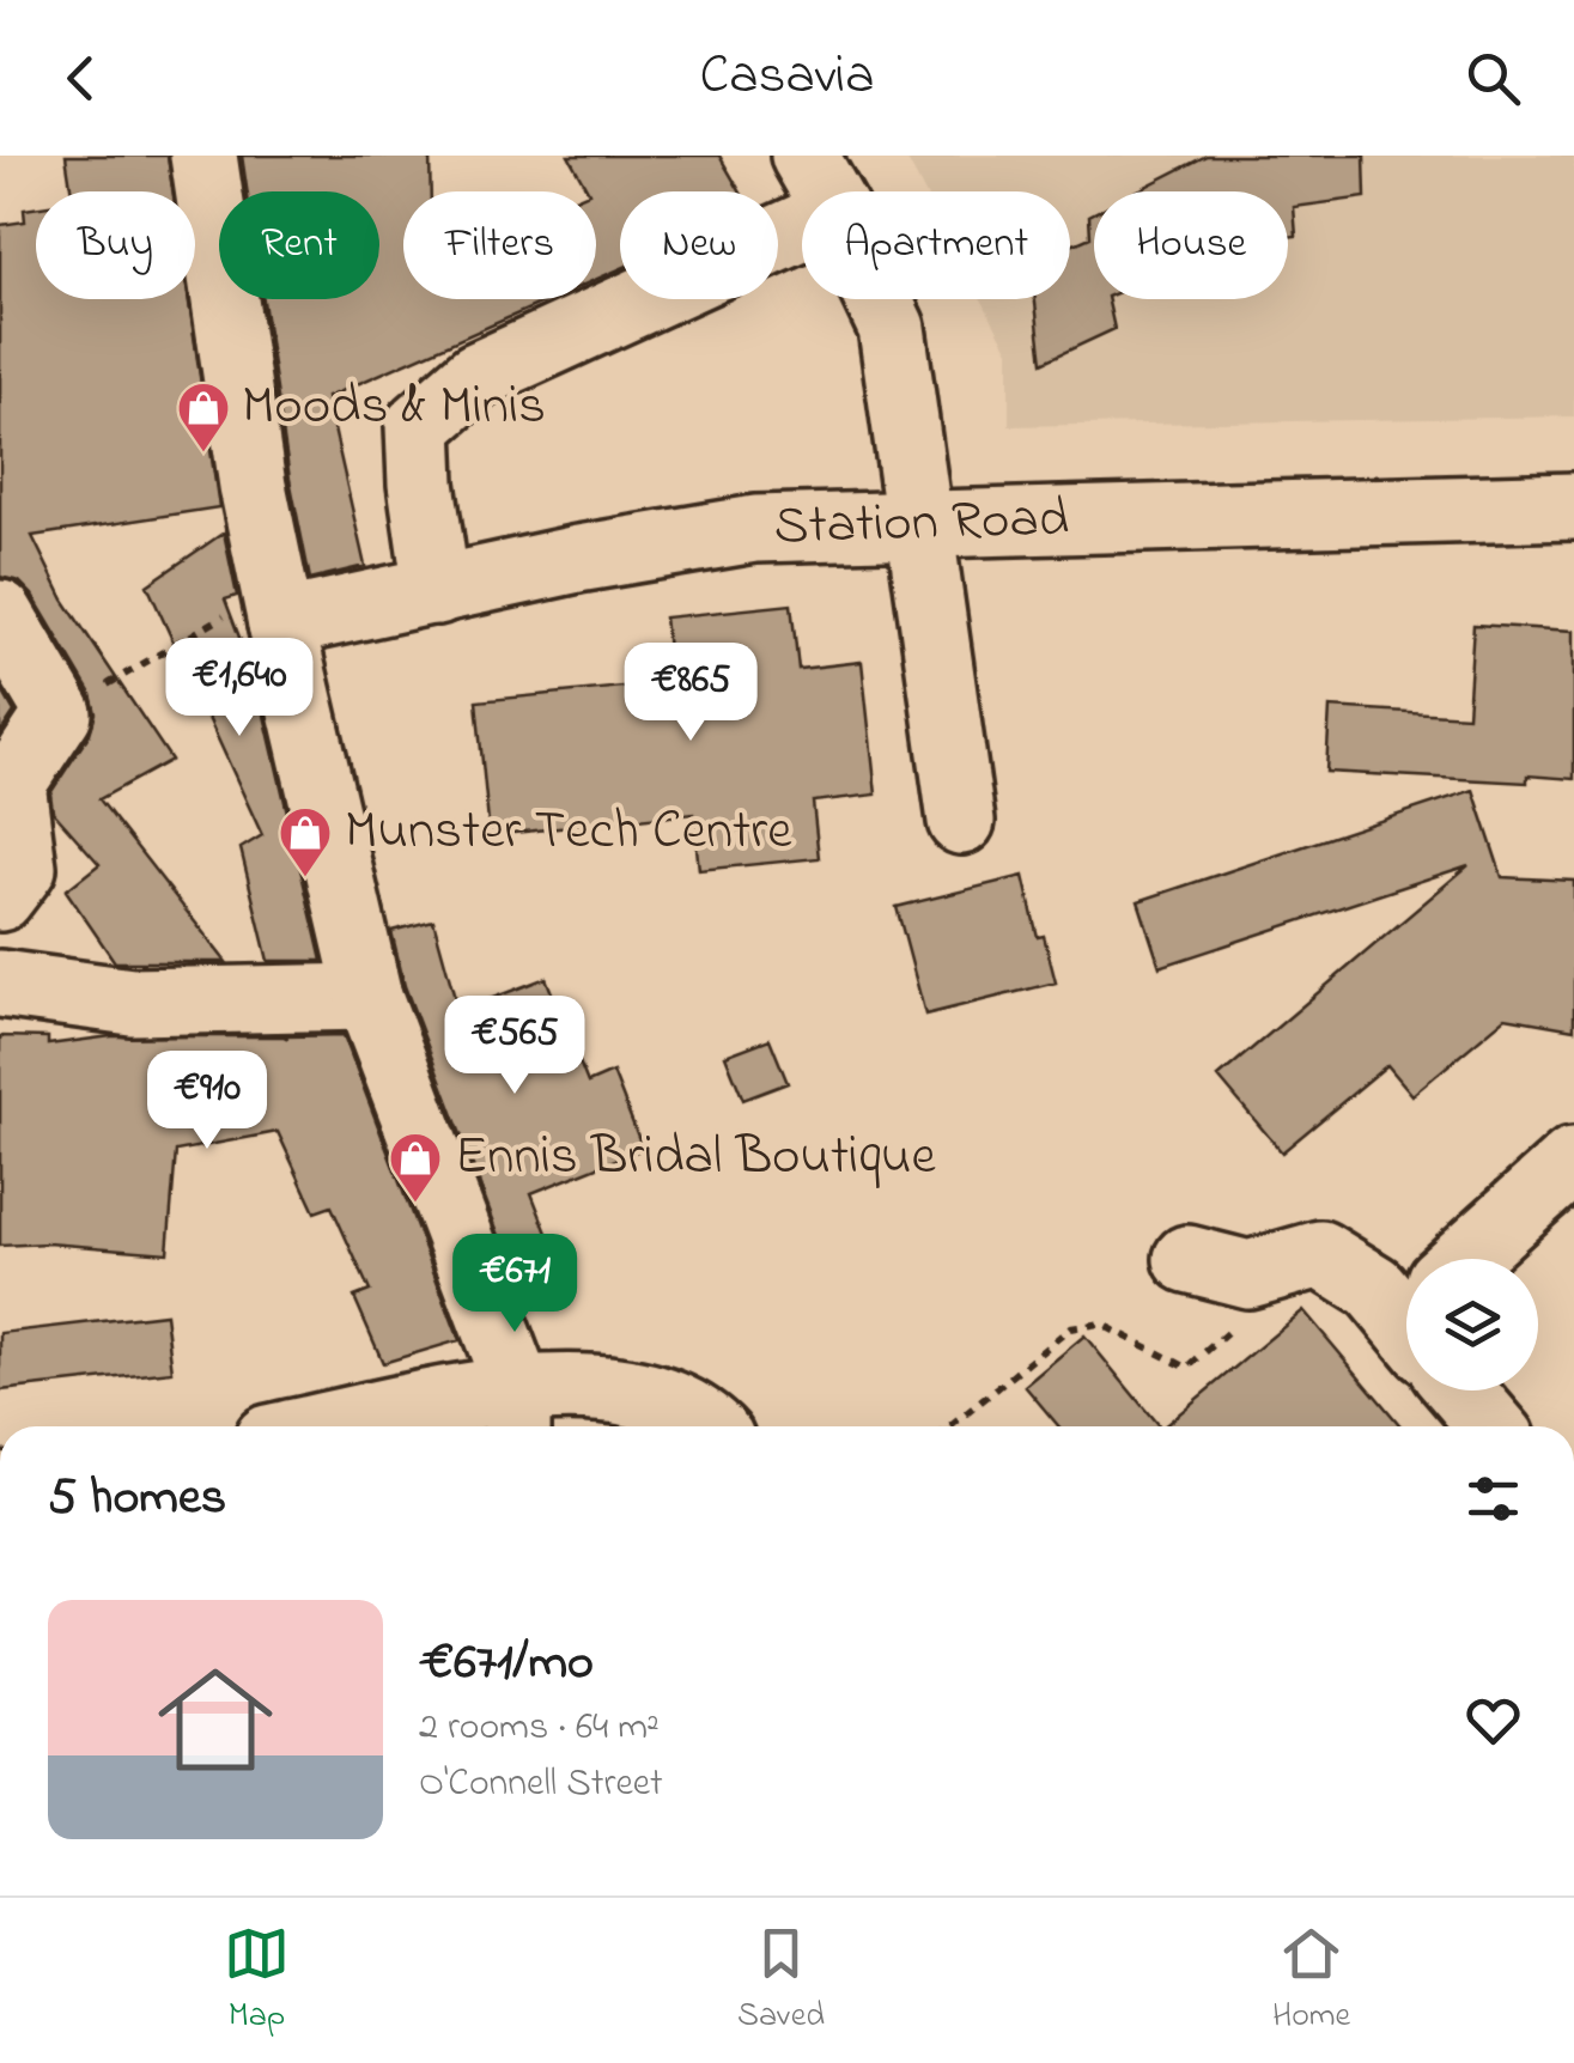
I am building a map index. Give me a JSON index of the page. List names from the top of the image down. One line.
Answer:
{"streets":{"main road":["Station Road"]},"places":{"shop":["Moods & Minis","Munster Tech Centre","Ennis Bridal Boutique"]},"page":{"header":"Casavia","chip":["Buy","Rent","Filters","New","Apartment","House"],"price":["€1,640","€865","€565","€910","€671"],"heading":"5 homes","list":[{"name":"€671/mo","note":"2 rooms · 64 m² · O'Connell Street"}],"tabs":["Map","Saved","Home"]}}
